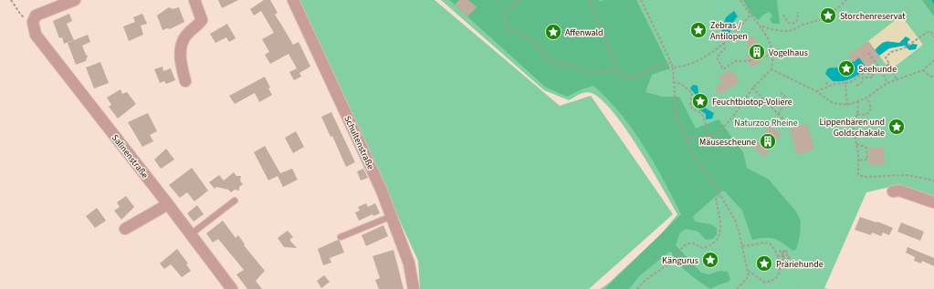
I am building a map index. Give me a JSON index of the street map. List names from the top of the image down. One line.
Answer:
{"streets":{"street":["Schultenstraße","Salinenstraße"]},"parks":["Naturzoo Rheine"],"places":{"place":["Storchenreservat","Zebras / Antilopen","Affenwald","Seehunde","Feuchtbiotop-Voliere","Lippenbären und Goldschakale","Kängurus","Präriehunde"],"building":["Vogelhaus","Mäusescheune"]}}
